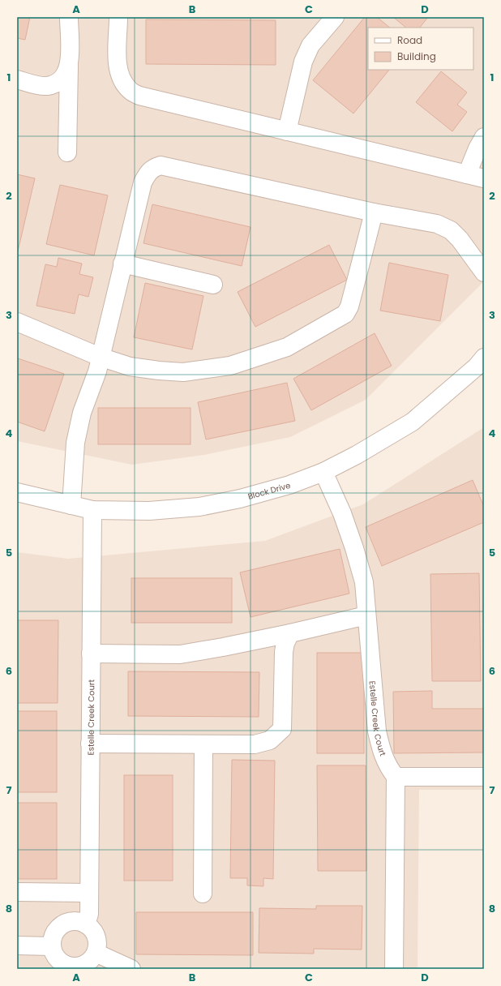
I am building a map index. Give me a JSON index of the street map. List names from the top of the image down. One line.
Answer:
{"streets":{"street":["Block Drive","Estelle Creek Court"]},"crossings":[["Block Drive","Estelle Creek Court"]],"legend":["Road","Building"],"grid":{"columns":["A","B","C","D"],"rows":["1","2","3","4","5","6","7","8"]}}
